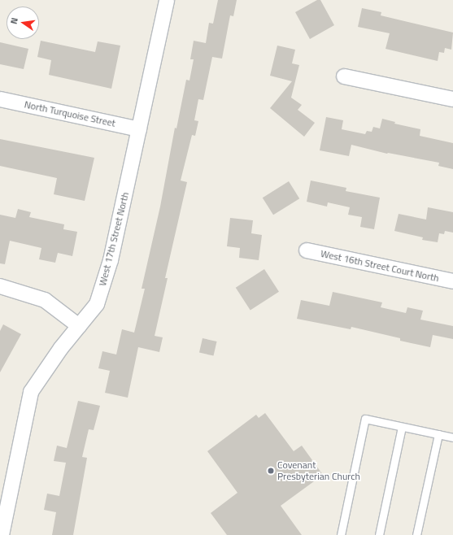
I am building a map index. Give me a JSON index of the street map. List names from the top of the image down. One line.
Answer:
{"streets":{"street":["North Turquoise Street","West 17th Street North","West 16th Street Court North"]},"crossings":[["North Turquoise Street","West 17th Street North"]],"places":["Covenant Presbyterian Church"],"north":"left"}
